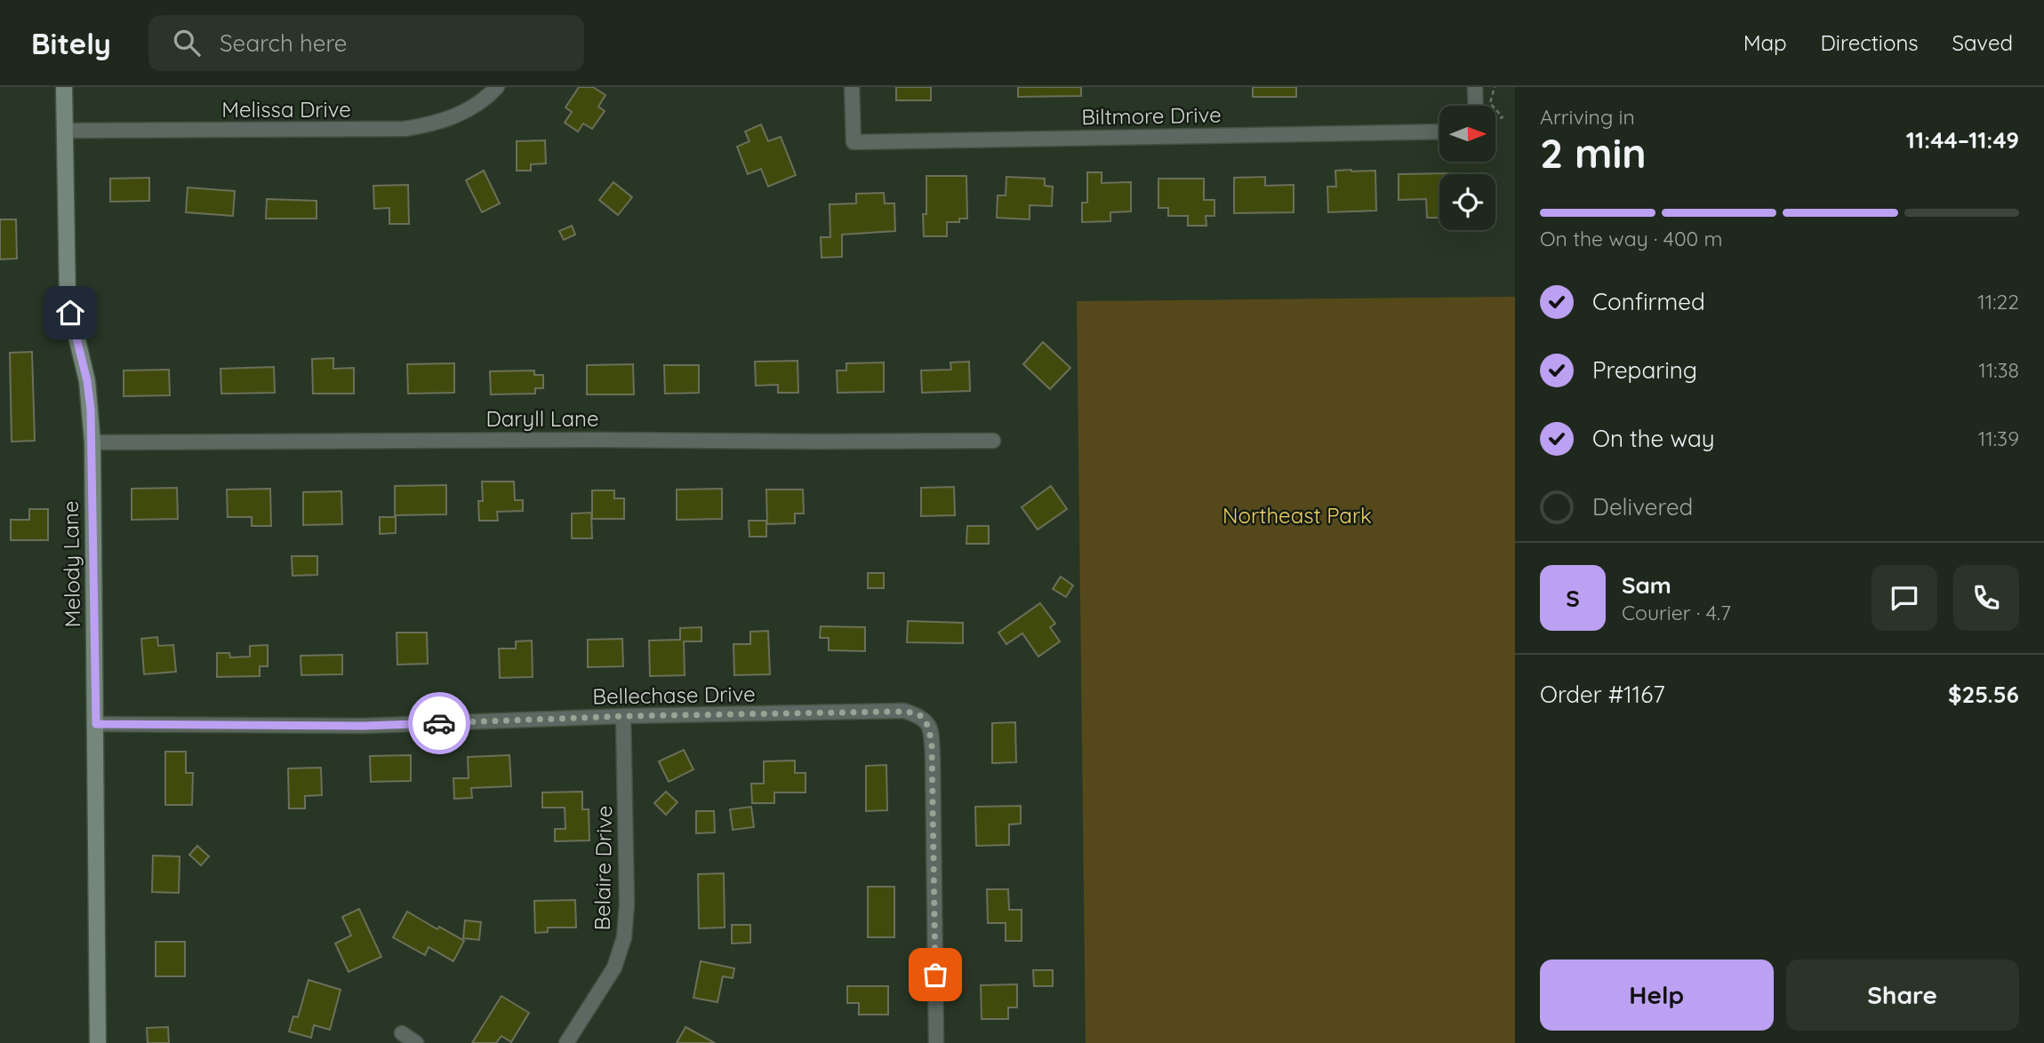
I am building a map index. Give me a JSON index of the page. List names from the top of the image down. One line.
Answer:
{"streets":{"street":["Melissa Drive","Biltmore Drive","Daryll Lane","Melody Lane","Bellechase Drive","Belaire Drive"]},"crossings":[["Melissa Drive","Melody Lane"],["Daryll Lane","Melody Lane"],["Melody Lane","Bellechase Drive"],["Bellechase Drive","Belaire Drive"]],"parks":["Northeast Park"],"north":"right","page":{"header":"Bitely","search":"Search here","nav":["Map","Directions","Saved"],"heading":["2 min","Arriving in","11:44–11:49"],"panel":["Sam","Courier · 4.7","Order #1167","$25.56"],"bar":"On the way · 400 m","list":[["Confirmed","11:22"],["Preparing","11:38"],["On the way","11:39"],"Delivered"],"round":"S","buttons":["Help","Share"]}}
